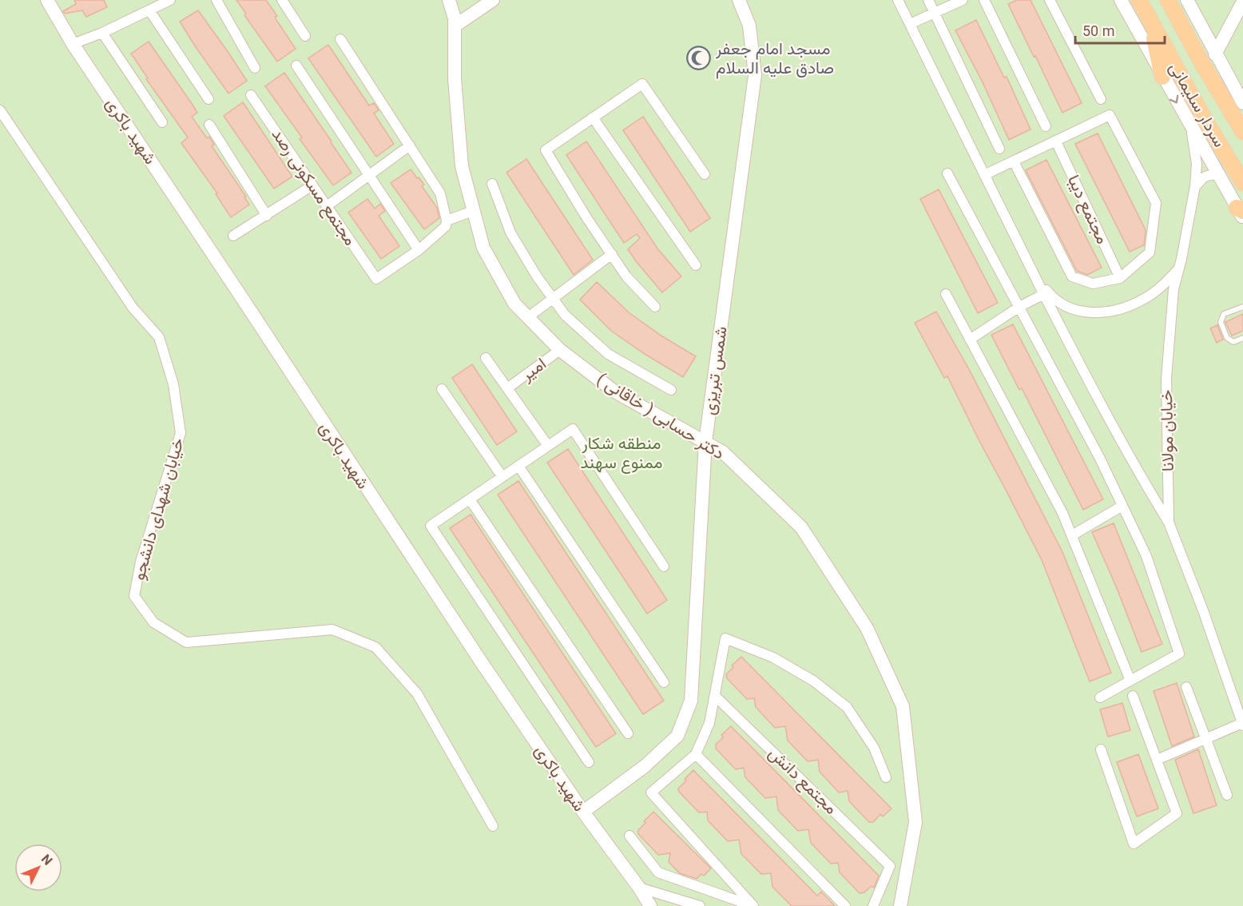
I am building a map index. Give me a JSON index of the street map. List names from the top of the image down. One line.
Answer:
{"streets":{"main road":["سردار سلیمانی"],"street":["شهید باکری","مجتمع مسکونی رصد","مجتمع دیبا","امیر","شمس تبریزی","دکتر حسابی ( خاقانی )","خیابان مولانا","خیابان شهدای دانشجو","مجتمع دانش"]},"crossings":[["شهید باکری","شمس تبریزی"],["امیر","دکتر حسابی ( خاقانی )"],["شمس تبریزی","دکتر حسابی ( خاقانی )"]],"parks":["منطقه شکار ممنوع سهند"],"places":{"mosque":["مسجد امام جعفر صادق علیه السلام"]},"scale_bar":"50 m","north":"top right"}
